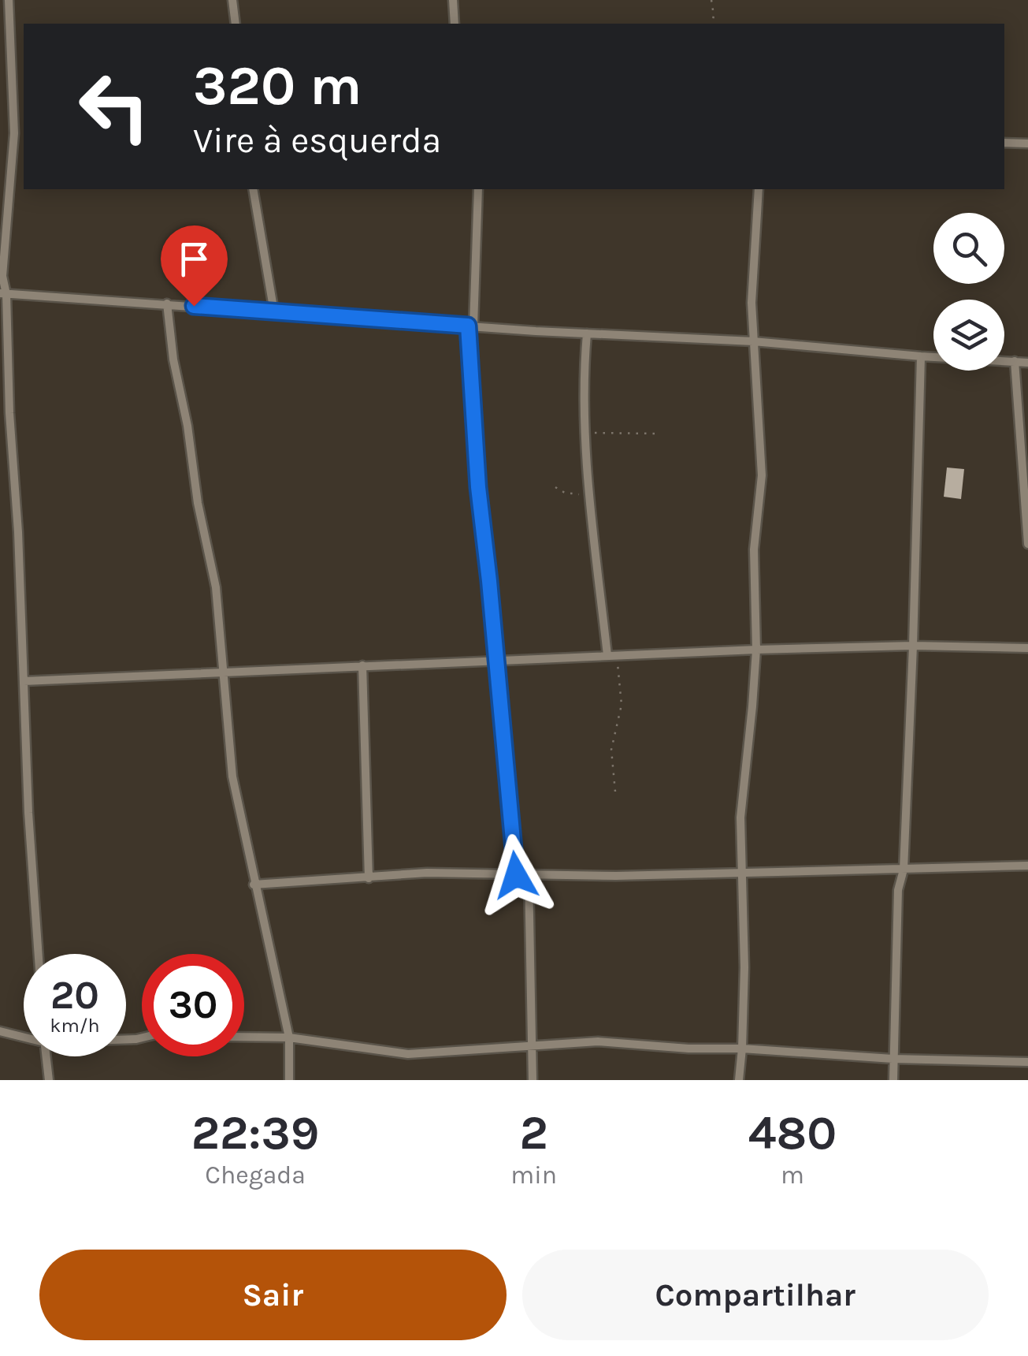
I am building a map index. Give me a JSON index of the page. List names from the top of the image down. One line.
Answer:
{"page":{"turn":["320 m","Vire à esquerda"],"speed":"20 km/h","limit":"30","eta":["22:39","Chegada","2","min","480","m"],"buttons":["Sair","Compartilhar"]}}
